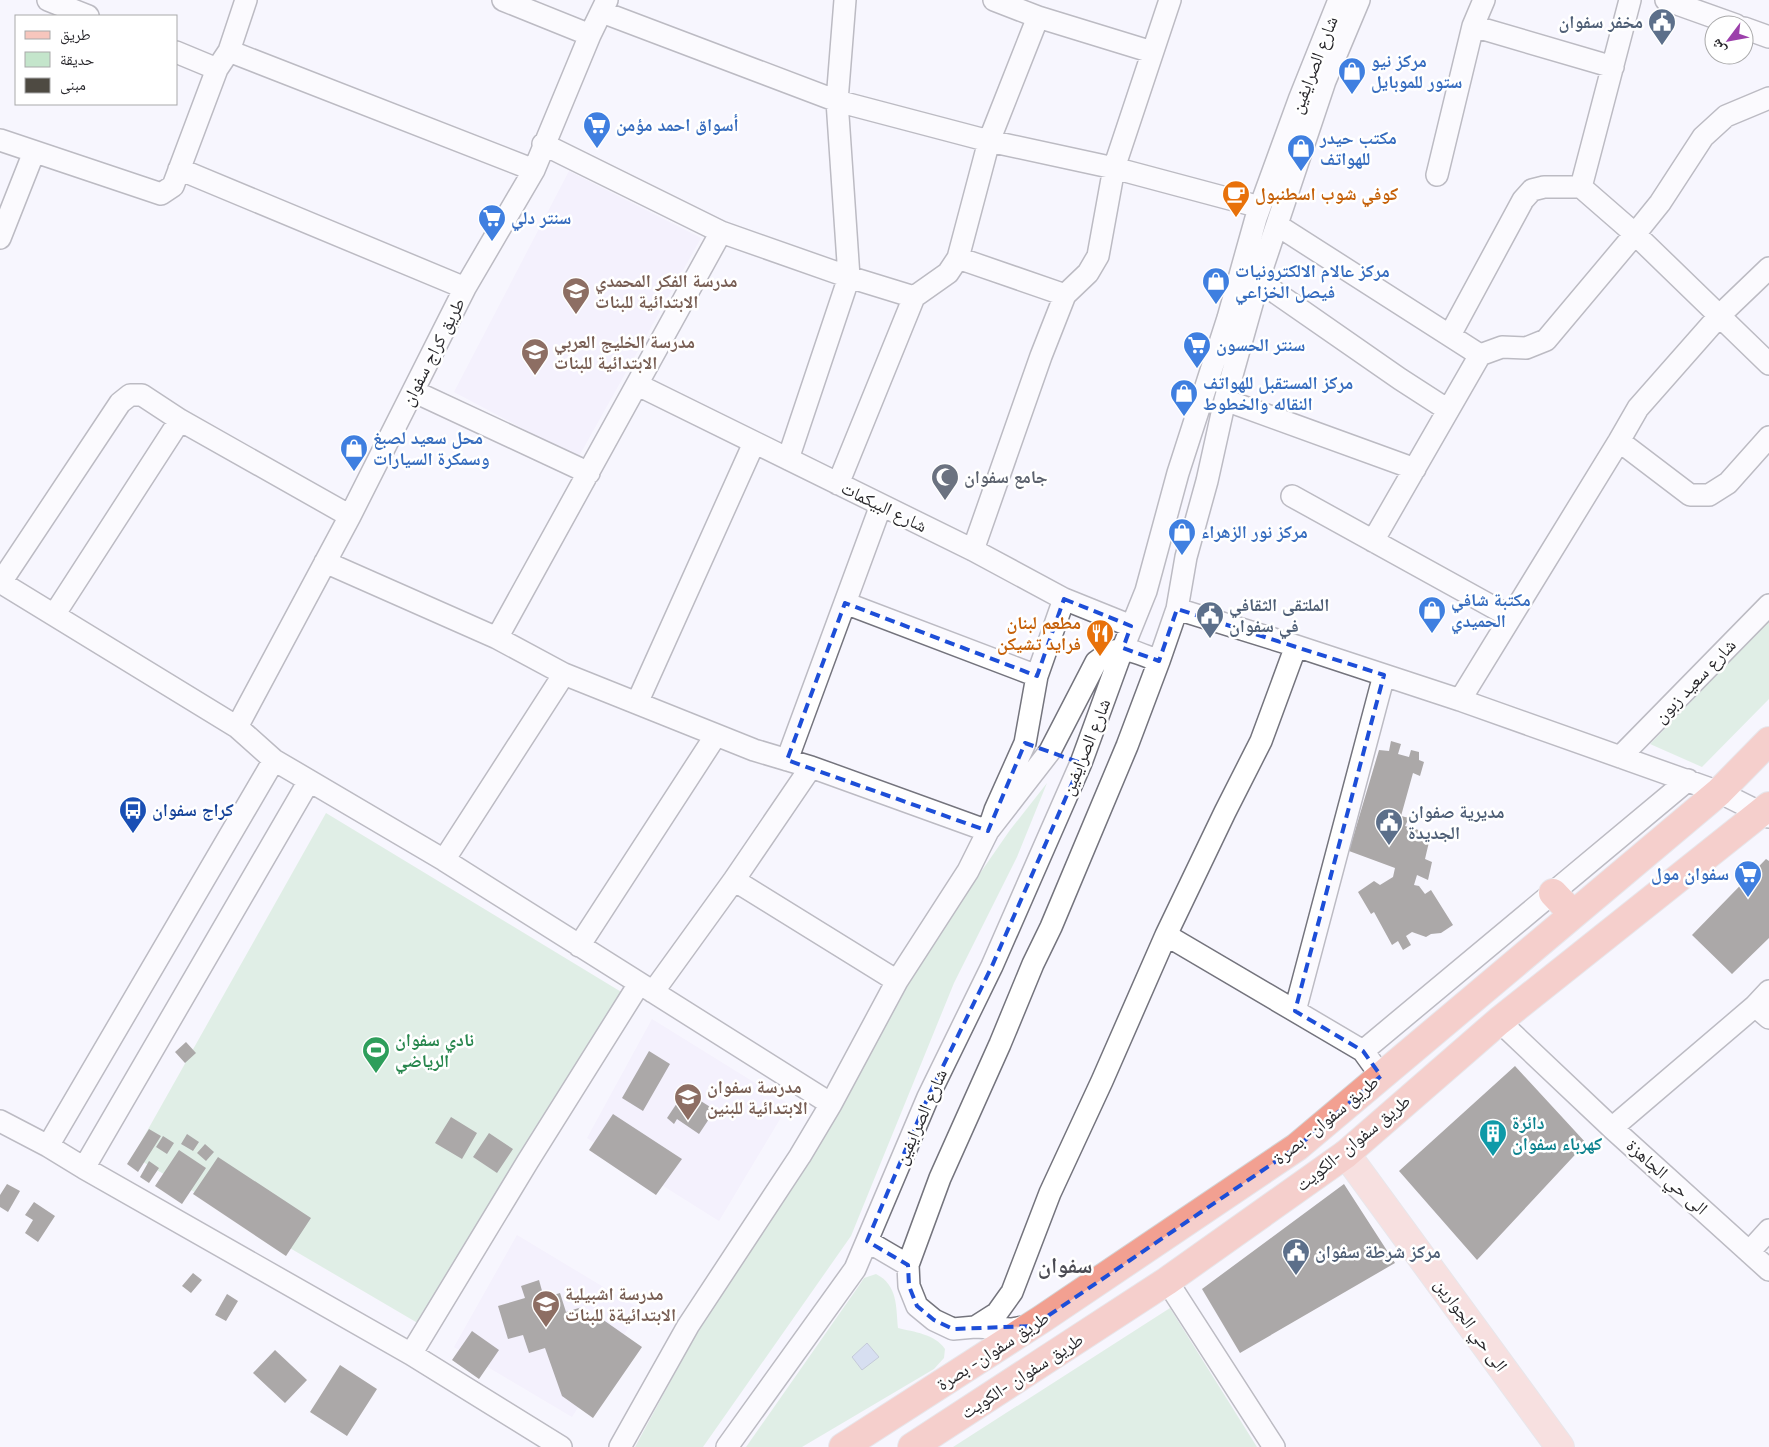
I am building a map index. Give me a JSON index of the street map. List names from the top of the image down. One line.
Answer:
{"streets":{"highway":["طريق سفوان- بصرة","طريق سفوان -الكويت"],"main road":["الى حي الجوارين"],"street":["شارع الصرايفين","طريق كراج سفوان","شارع البيكمات","شارع سعيد زبون","الى حي الجاهزة"]},"crossings":[["شارع الصرايفين","شارع البيكمات"],["طريق سفوان -الكويت","الى حي الجاهزة"],["طريق سفوان -الكويت","الى حي الجوارين"]],"districts":["سفوان"],"places":{"public building":["مخفر سفوان","الملتقى الثقافي في سفوان","مديرية صفوان الجديدة","مركز شرطة سفوان"],"shop":["مركز نيو ستور للموبايل","مكتب حيدر للهواتف","مركز عالام الالكترونيات فيصل الخزاعي","مركز المستقبل للهواتف النقاله والخطوط","محل سعيد لصبغ وسمكرة السيارات","مركز نور الزهراء","مكتبة شافي الحميدي"],"supermarket":["أسواق احمد مؤمن","سنتر دلي","سنتر الحسون","سفوان مول"],"cafe":["كوفي شوب اسطنبول"],"school or university":["مدرسة الفكر المحمدي الابتدائية للبنات","مدرسة الخليج العربي الابتدائية للبنات","مدرسة سفوان الابتدائية للبنين","مدرسة اشبيلية الابتدائيةة للبنات"],"mosque":["جامع سفوان"],"restaurant":["مطعم لبنان فرايد تشيكن"],"bus stop":["كراج سفوان"],"sports":["نادي سفوان الرياضي"],"building":["دائرة كهرباء سفوان"]},"legend":["طريق","حديقة","مبنى"],"north":"bottom left"}
